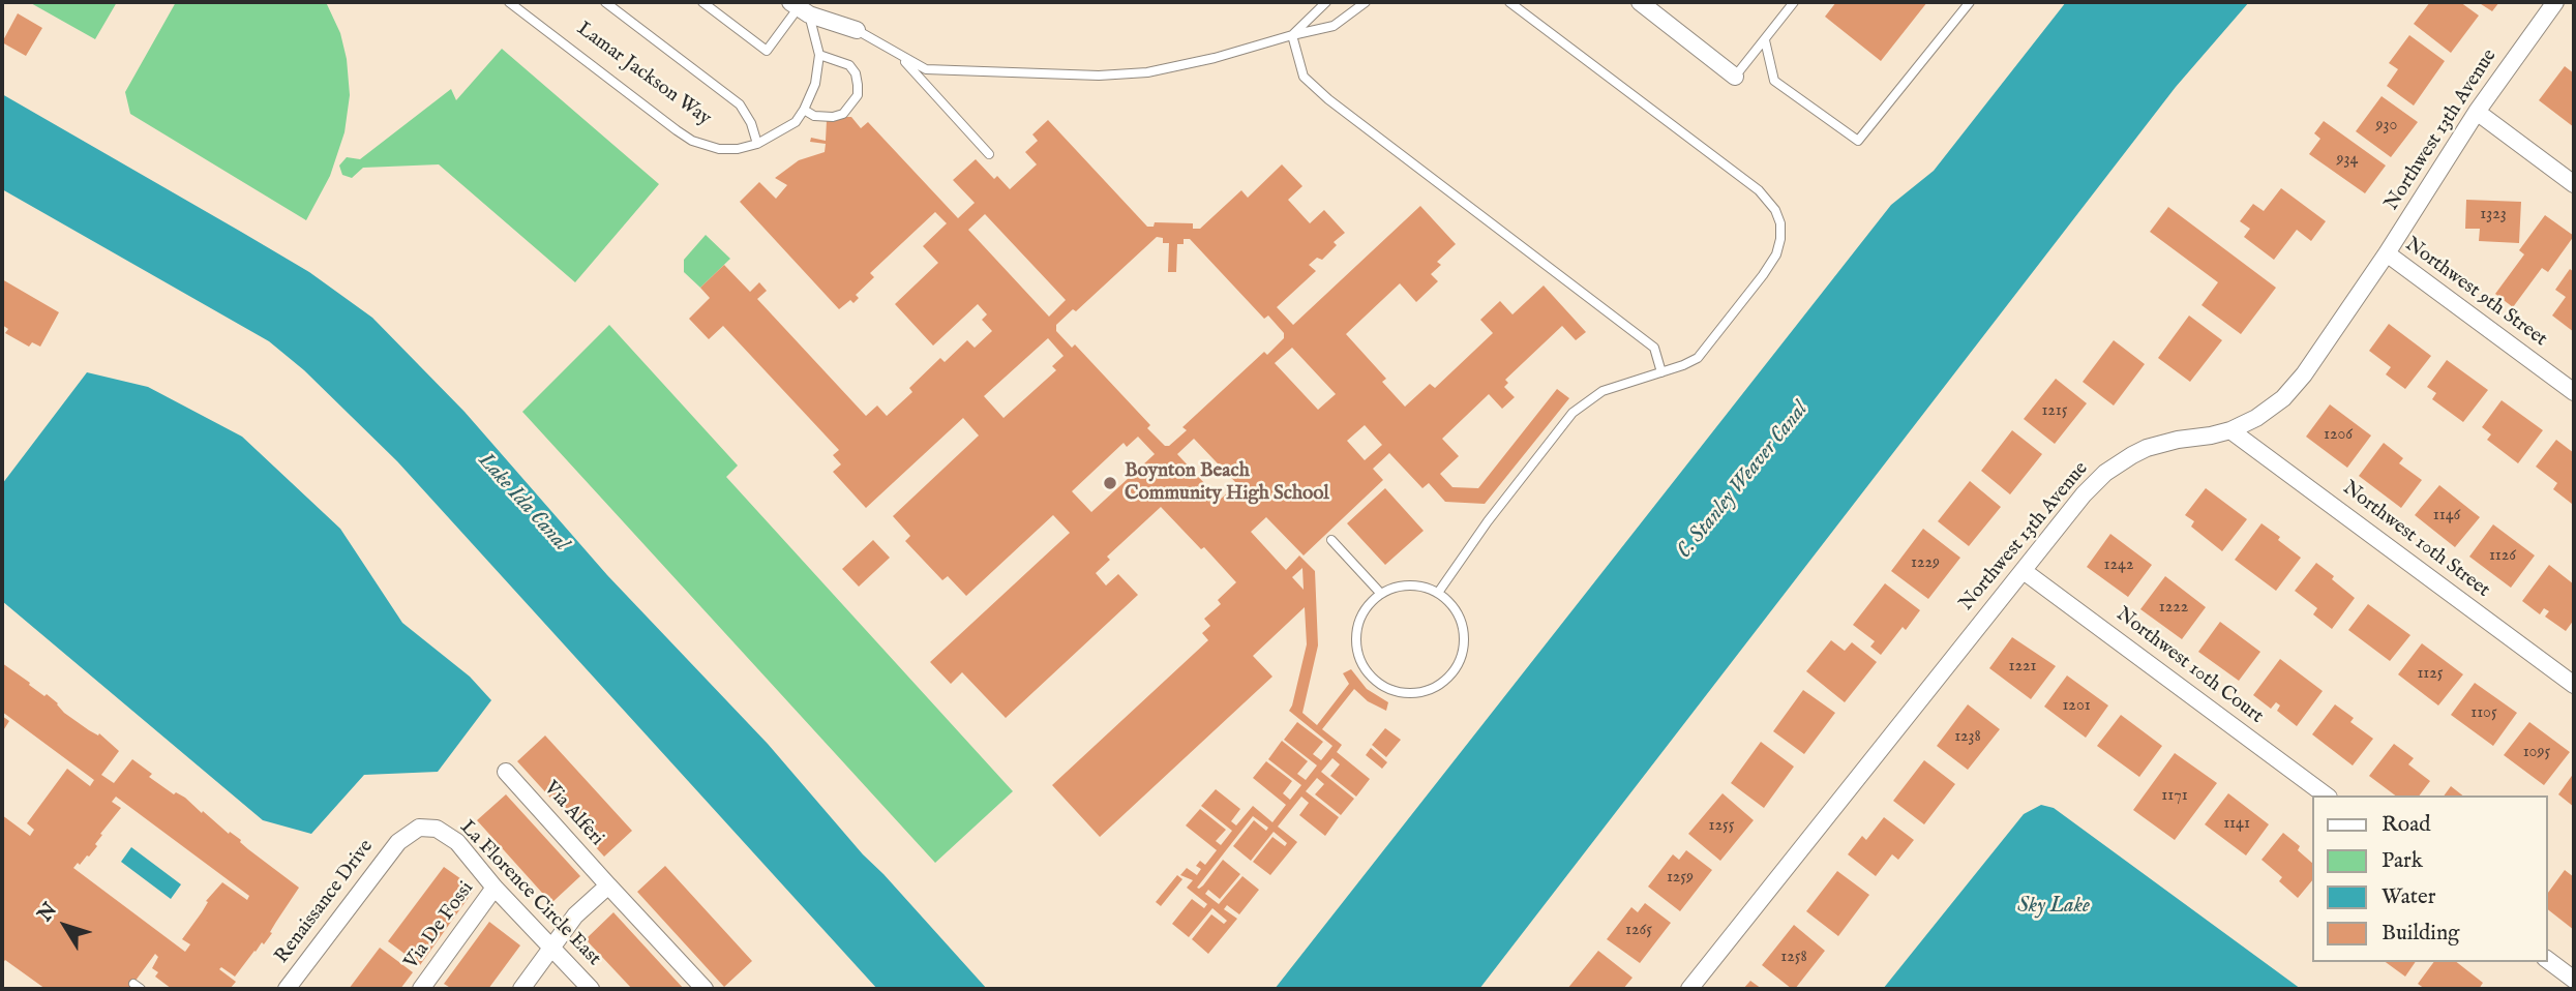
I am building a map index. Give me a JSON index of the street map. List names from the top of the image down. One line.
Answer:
{"streets":{"street":["Northwest 13th Avenue","Northwest 9th Street","Northwest 10th Street","Northwest 10th Court","Via Alferi","La Florence Circle East","Renaissance Drive","Via De Fossi"],"lane":["Lamar Jackson Way"]},"crossings":[["Northwest 13th Avenue","Northwest 9th Street"],["Northwest 13th Avenue","Northwest 10th Street"],["Northwest 13th Avenue","Northwest 10th Court"],["La Florence Circle East","Renaissance Drive"],["La Florence Circle East","Via De Fossi"]],"water":["C. Stanley Weaver Canal","Lake Ida Canal","Sky Lake"],"places":["Boynton Beach Community High School"],"house_numbers":["930","934","1323","1215","1206","1146","1126","1229","1242","1222","1221","1125","1201","1105","1238","1095","1171","1141","1255","1259","1265","1258"],"legend":["Road","Park","Water","Building"],"north":"top left"}
